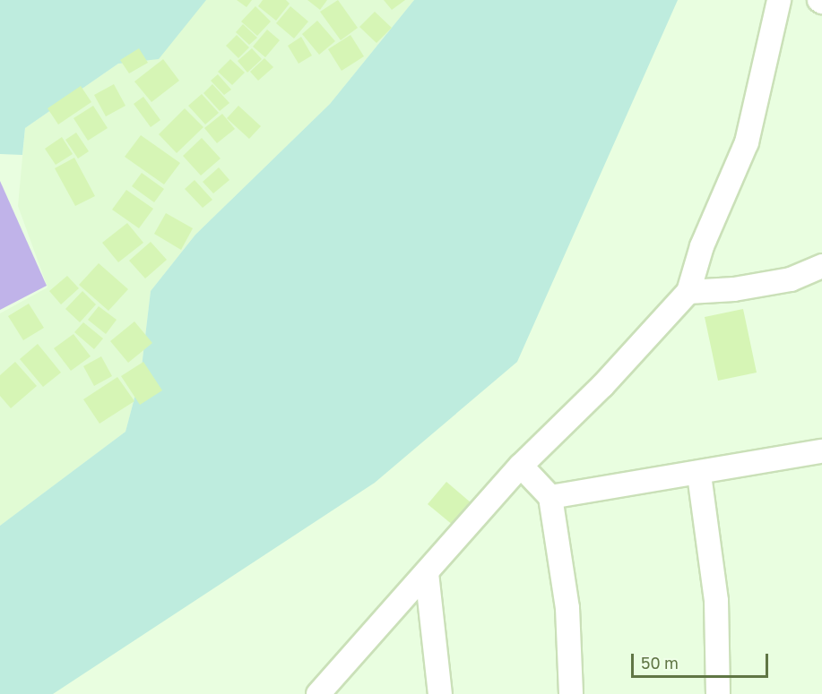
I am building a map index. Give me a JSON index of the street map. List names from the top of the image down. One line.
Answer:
{"scale_bar":"50 m"}
